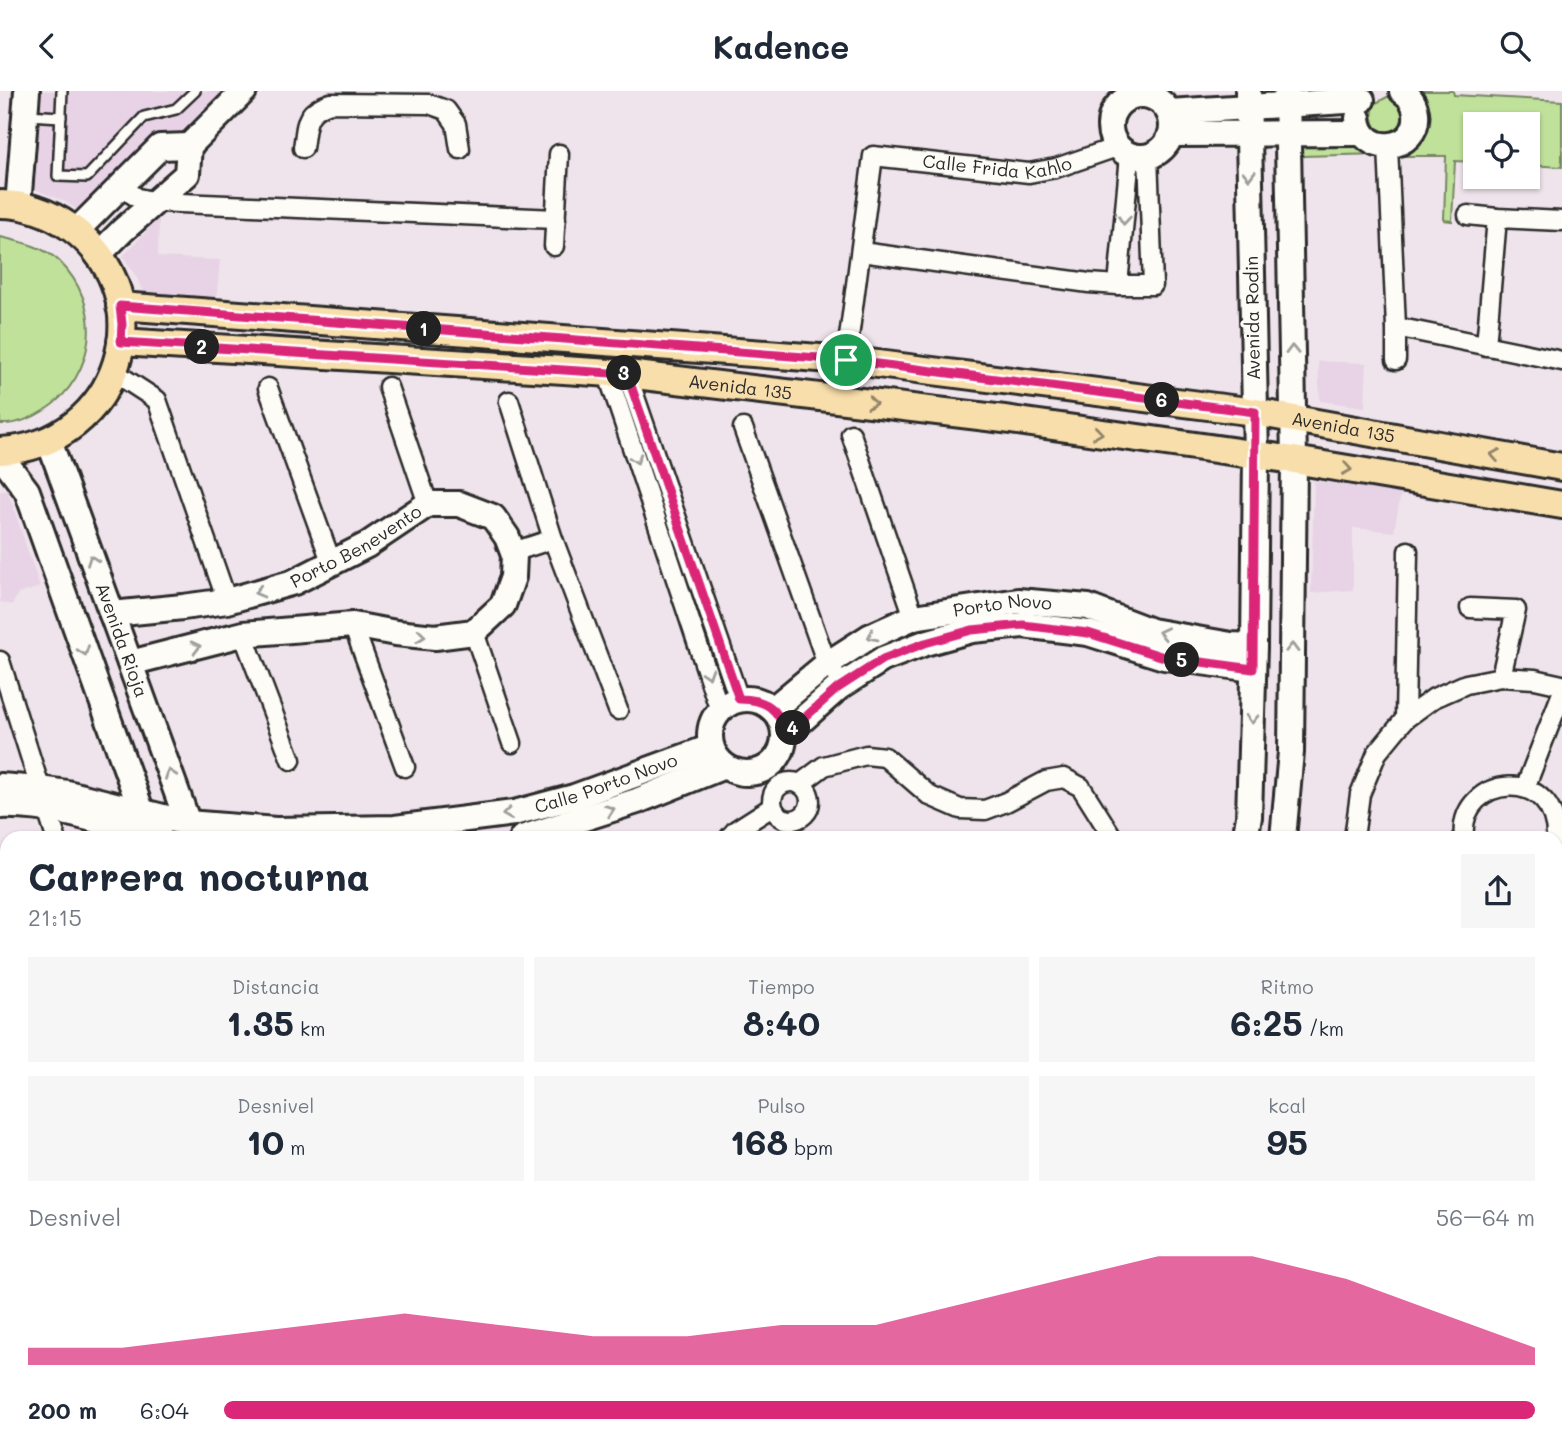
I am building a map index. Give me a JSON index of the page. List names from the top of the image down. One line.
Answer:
{"streets":{"main road":["Avenida 135"],"street":["Calle Frida Kahlo","Avenida Rodin","Porto Benevento","Porto Novo","Avenida Rioja","Calle Porto Novo"]},"crossings":[["Avenida Rodin","Avenida 135"],["Avenida Rodin","Porto Novo"],["Porto Benevento","Avenida Rioja"],["Porto Novo","Calle Porto Novo"],["Avenida Rioja","Calle Porto Novo"]],"page":{"header":"Kadence","pins":["1","2","3","6","5","4"],"heading":["Carrera nocturna","21:15"],"stats":[["Distancia","1.35 km"],["Tiempo","8:40"],["Ritmo","6:25 /km"],["Desnivel","10 m"],["Pulso","168 bpm"],["kcal","95"]],"chart":["Desnivel","56–64 m"],"list":[{"name":"200 m","note":"6:04"}]}}
